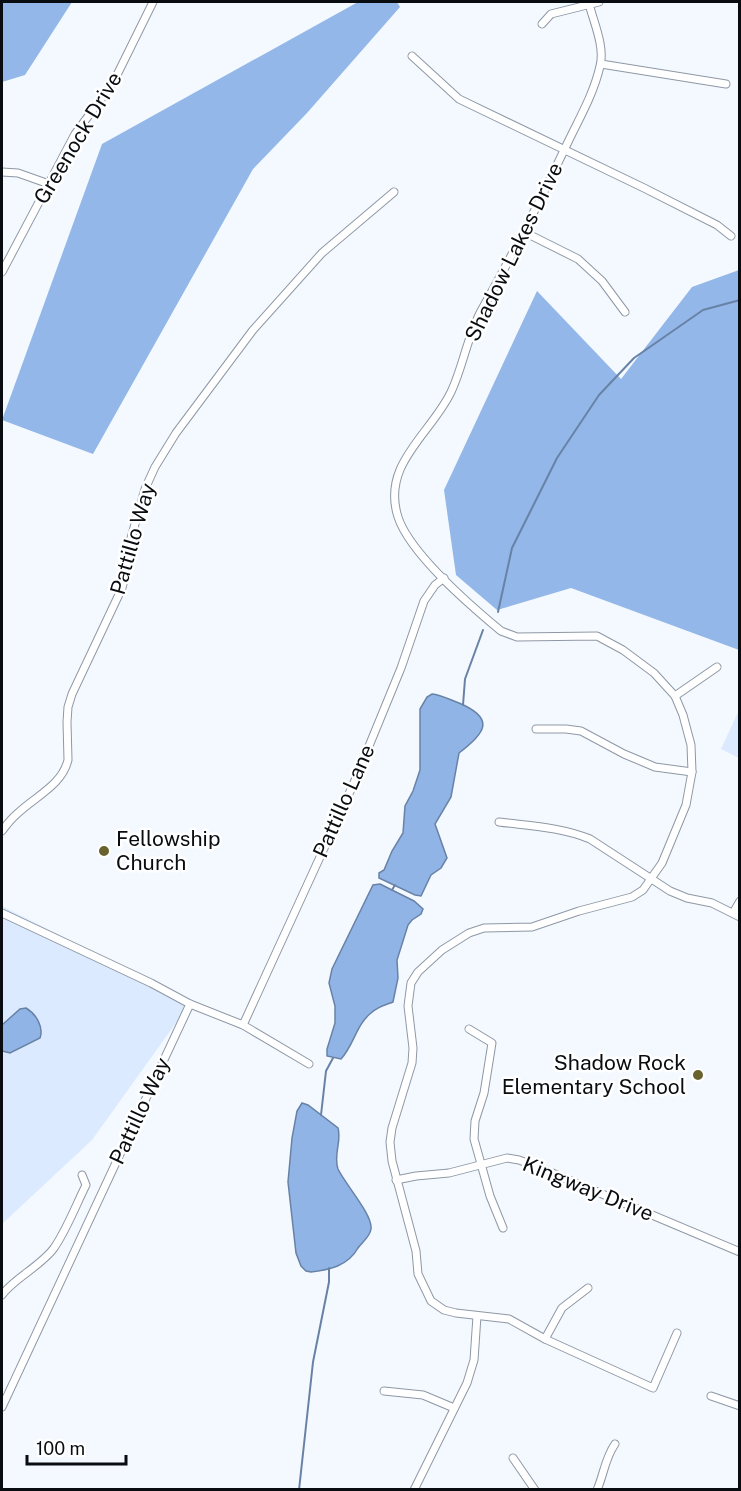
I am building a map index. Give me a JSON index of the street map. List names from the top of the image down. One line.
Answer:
{"streets":{"street":["Greenock Drive","Shadow Lakes Drive","Pattillo Way","Pattillo Lane","Kingway Drive"]},"crossings":[["Shadow Lakes Drive","Pattillo Lane"],["Shadow Lakes Drive","Kingway Drive"]],"places":["Fellowship Church","Shadow Rock Elementary School"],"scale_bar":"100 m"}
